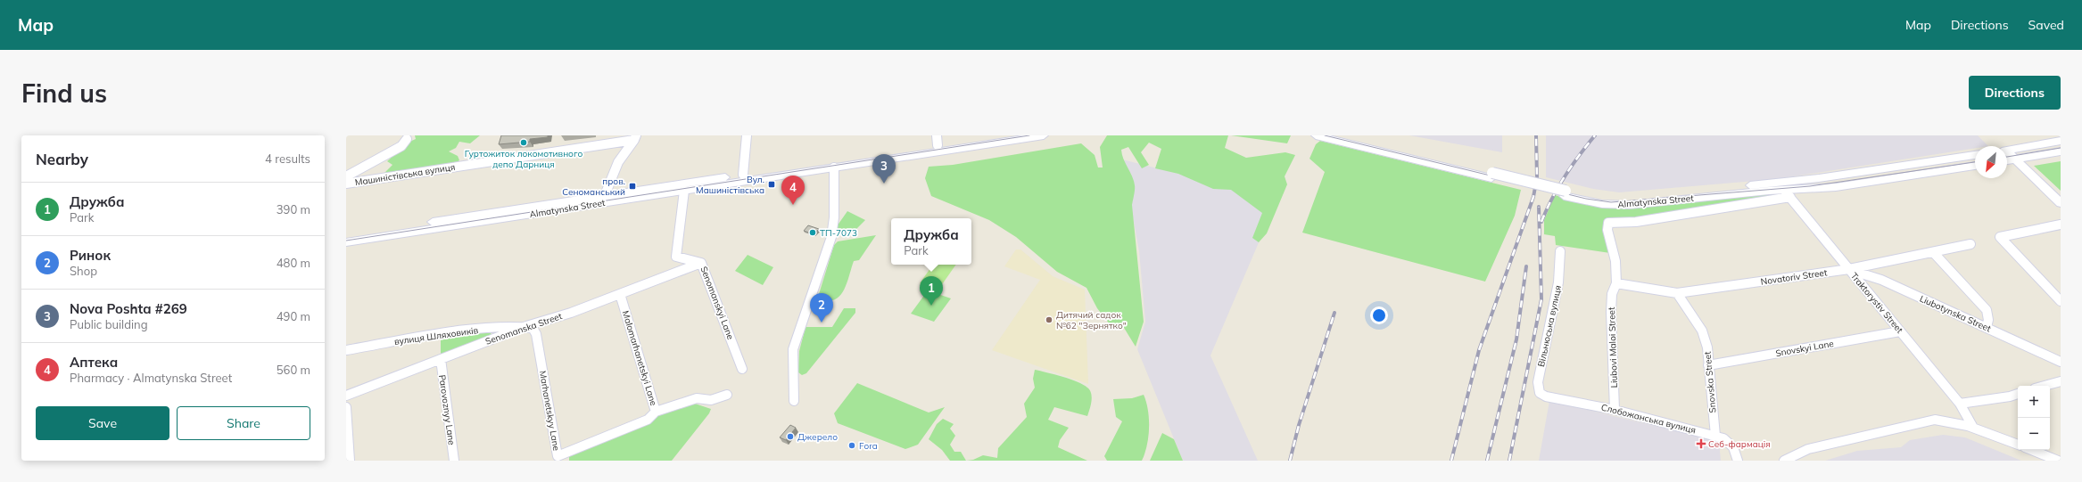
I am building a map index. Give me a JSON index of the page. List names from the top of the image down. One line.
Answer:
{"streets":{"street":["Машиністівська вулиця","Almatynska Street","Novatoriv Street","Senomanskyi Lane","Traktorystiv Street","Liubotynska Street","Вільнюська вулиця","Senomanska Street","вулиця Шляховиків","Liubovi Maloi Street","Snovskyi Lane","Malomarhanetskyi Lane","Snovska Street","Parovoznyy Lane","Marhanetskyy Lane","Слобожанська вулиця"]},"crossings":[["Машиністівська вулиця","Almatynska Street"],["Almatynska Street","Senomanskyi Lane"],["Almatynska Street","Traktorystiv Street"],["Almatynska Street","Liubovi Maloi Street"],["Novatoriv Street","Traktorystiv Street"],["Novatoriv Street","Liubotynska Street"],["Novatoriv Street","Liubovi Maloi Street"],["Novatoriv Street","Snovska Street"],["Senomanskyi Lane","Senomanska Street"],["Traktorystiv Street","Liubotynska Street"],["Traktorystiv Street","Snovskyi Lane"],["Вільнюська вулиця","Слобожанська вулиця"],["Senomanska Street","вулиця Шляховиків"],["Senomanska Street","Malomarhanetskyi Lane"],["Senomanska Street","Parovoznyy Lane"],["Senomanska Street","Marhanetskyy Lane"],["вулиця Шляховиків","Marhanetskyy Lane"],["Liubovi Maloi Street","Слобожанська вулиця"],["Snovskyi Lane","Snovska Street"],["Malomarhanetskyi Lane","Marhanetskyy Lane"],["Snovska Street","Слобожанська вулиця"]],"places":{"other":["Гуртожиток локомотивного депо Дарниця","ТП-7073","Дитячий садок №62 \"Зернятко\"","Джерело","Fora"],"transit":["Вул. Машиністівська","пров. Сеноманський"],"health":["Себ-фармація"]},"north":"bottom left","page":{"header":"Map","nav":["Map","Directions","Saved"],"buttons":["Directions",["Save","Share"]],"title":"Find us","heading":["Nearby","4 results"],"pins":["3","4","1","2"],"list":[{"mark":"1","name":"Дружба","note":"Park","value":"390 m"},{"mark":"2","name":"Ринок","note":"Shop","value":"480 m"},{"mark":"3","name":"Nova Poshta #269","note":"Public building","value":"490 m"},{"mark":"4","name":"Аптека","note":"Pharmacy · Almatynska Street","value":"560 m"}],"popup":["Дружба","Park"],"map_buttons":["+","−"]}}
